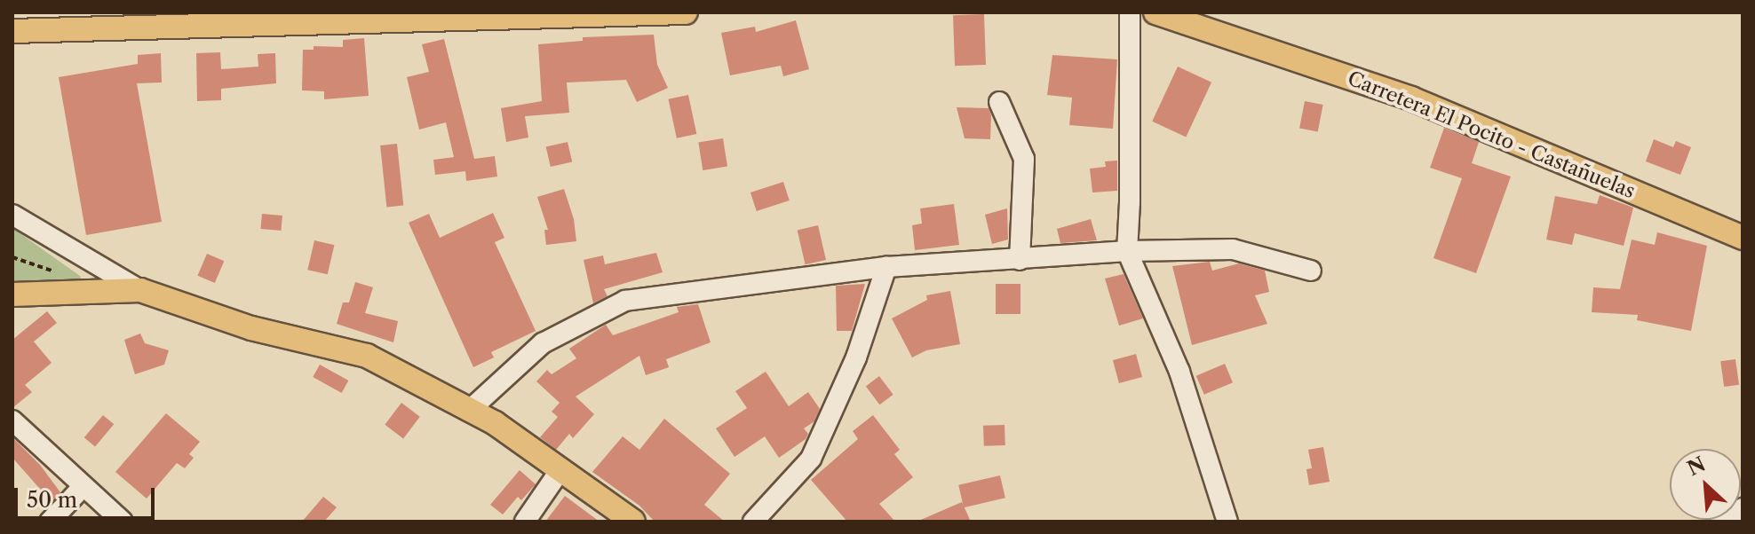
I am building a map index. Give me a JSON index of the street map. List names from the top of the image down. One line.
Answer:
{"streets":{"main road":["Carretera El Pocito - Castañuelas"]},"scale_bar":"50 m","north":"top left"}
